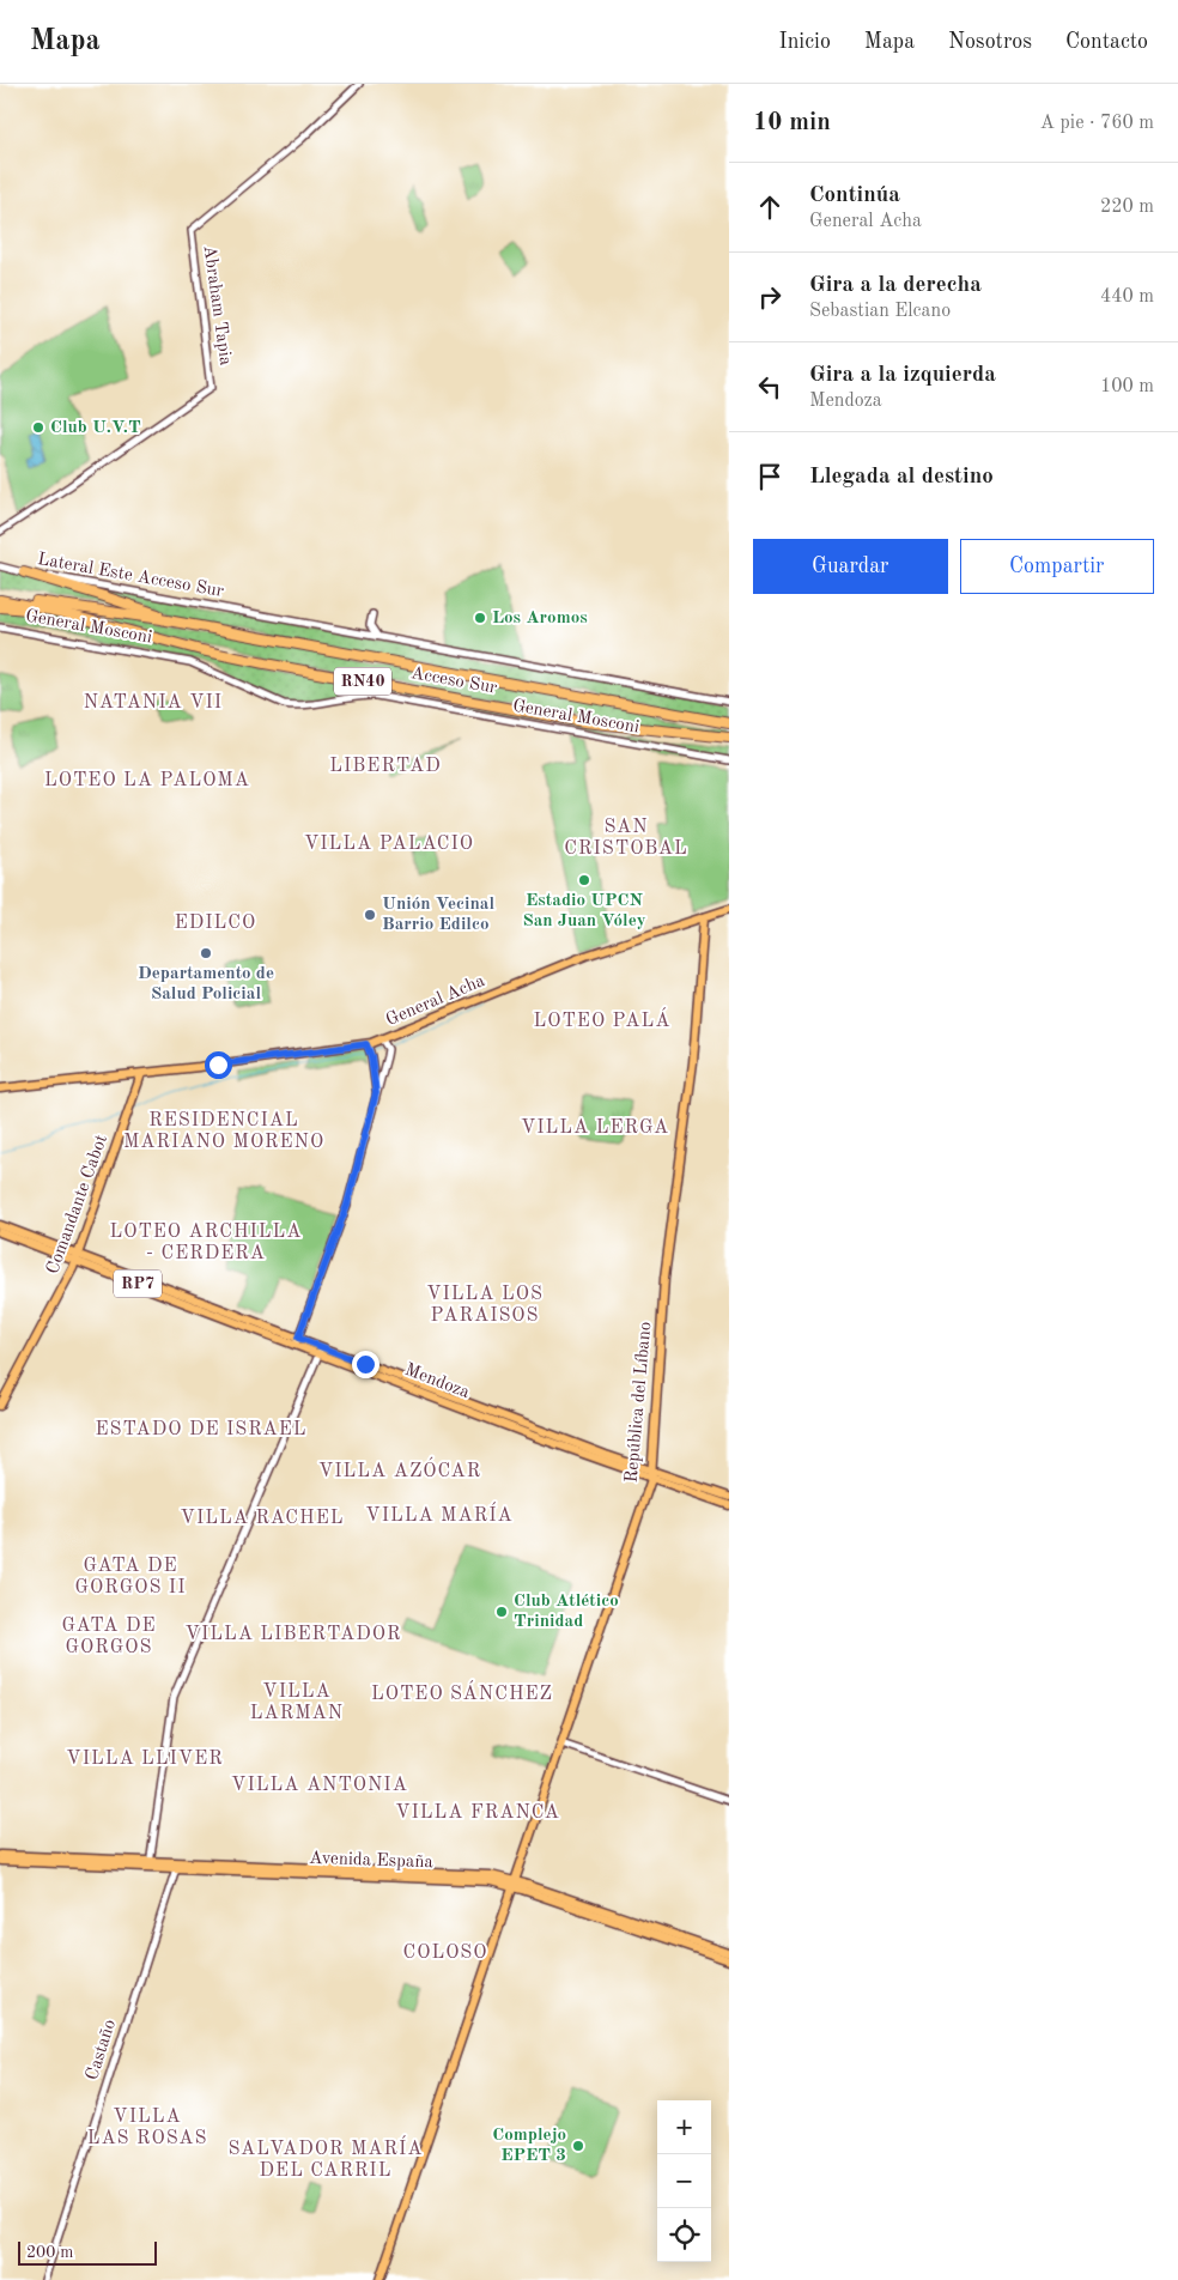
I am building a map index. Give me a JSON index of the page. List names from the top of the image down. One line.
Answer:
{"streets":{"highway":["RN40","Acceso Sur"],"main road":["General Acha","Comandante Cabot","RP7","Mendoza","República del Líbano","Avenida España"],"street":["Abraham Tapia","Lateral Este Acceso Sur","General Mosconi","Castaño"]},"crossings":[["General Acha","Comandante Cabot"],["General Acha","República del Líbano"],["Comandante Cabot","Mendoza"],["Mendoza","República del Líbano"],["República del Líbano","Avenida España"],["Avenida España","Castaño"]],"districts":["NATANIA VII","LIBERTAD","LOTEO LA PALOMA","SAN CRISTOBAL","VILLA PALACIO","EDILCO","LOTEO PALÁ","RESIDENCIAL MARIANO MORENO","VILLA LERGA","LOTEO ARCHILLA - CERDERA","VILLA LOS PARAISOS","ESTADO DE ISRAEL","VILLA AZÓCAR","VILLA MARÍA","VILLA RACHEL","GATA DE GORGOS II","GATA DE GORGOS","VILLA LIBERTADOR","VILLA LARMAN","LOTEO SÁNCHEZ","VILLA LLIVER","VILLA ANTONIA","VILLA FRANCA","COLOSO","VILLA LAS ROSAS","SALVADOR MARÍA DEL CARRIL"],"places":["Club U.V.T","Los Aromos","Estadio UPCN San Juan Vóley","Unión Vecinal Barrio Edilco","Departamento de Salud Policial","Club Atlético Trinidad","Complejo EPET 3"],"scale_bar":"200 m","page":{"header":"Mapa","nav":["Inicio","Mapa","Nosotros","Contacto"],"heading":["10 min","A pie · 760 m"],"list":[["Continúa","General Acha","220 m"],["Gira a la derecha","Sebastian Elcano","440 m"],["Gira a la izquierda","Mendoza","100 m"],"Llegada al destino"],"buttons":["Guardar","Compartir"],"map_buttons":["+","−"],"scale":"200 m"}}
